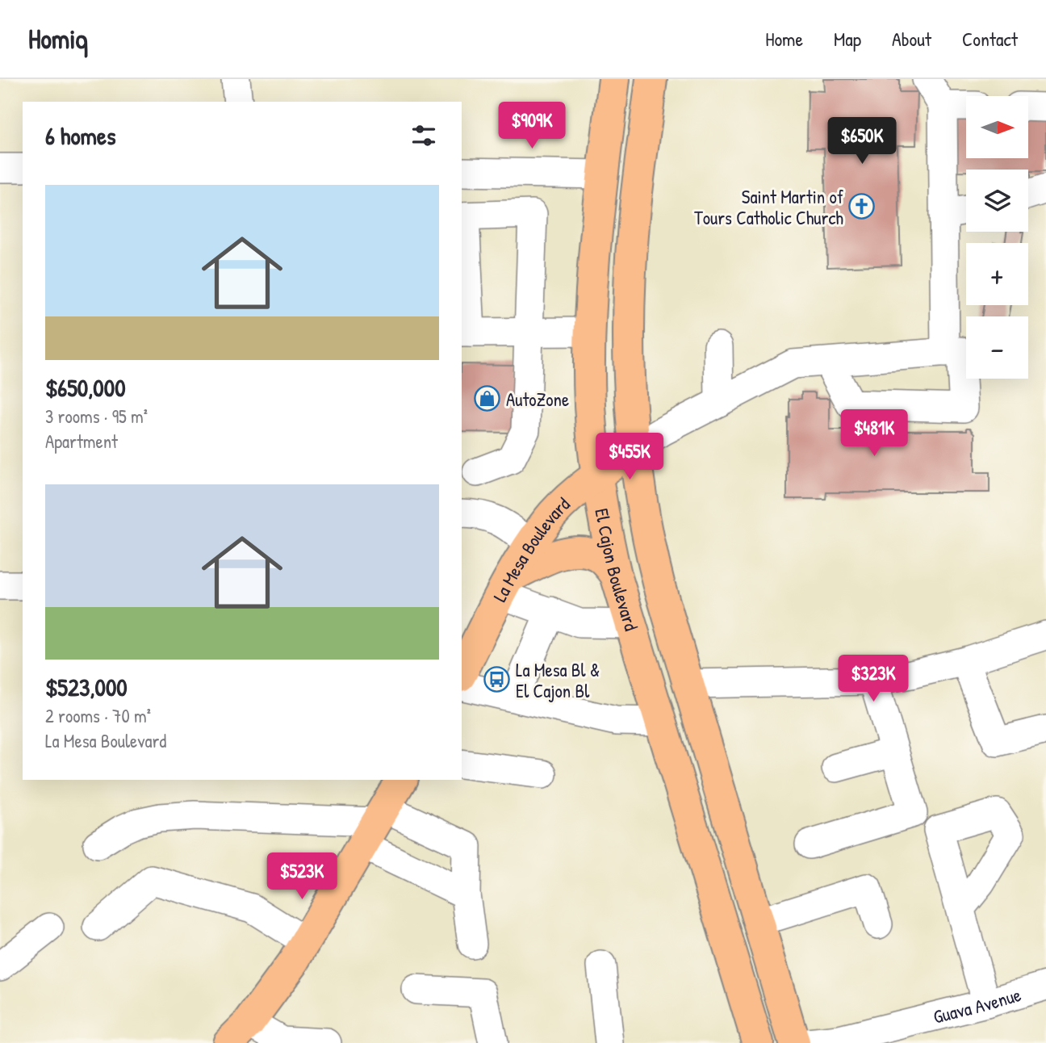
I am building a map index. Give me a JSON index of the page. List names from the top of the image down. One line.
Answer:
{"streets":{"main road":["La Mesa Boulevard","El Cajon Boulevard"],"street":["Guava Avenue"]},"crossings":[["La Mesa Boulevard","El Cajon Boulevard"]],"places":{"church":["Saint Martin of Tours Catholic Church"],"shop":["AutoZone"],"bus stop":["La Mesa Bl & El Cajon Bl"]},"north":"right","page":{"header":"Homiq","nav":["Home","Map","About","Contact"],"map_buttons":["+","−"],"price":["$909K","$650K","$481K","$455K","$323K","$523K"],"heading":"6 homes","list":[{"name":"$650,000","note":"3 rooms · 95 m² · Apartment"},{"name":"$523,000","note":"2 rooms · 70 m² · La Mesa Boulevard"}]}}
